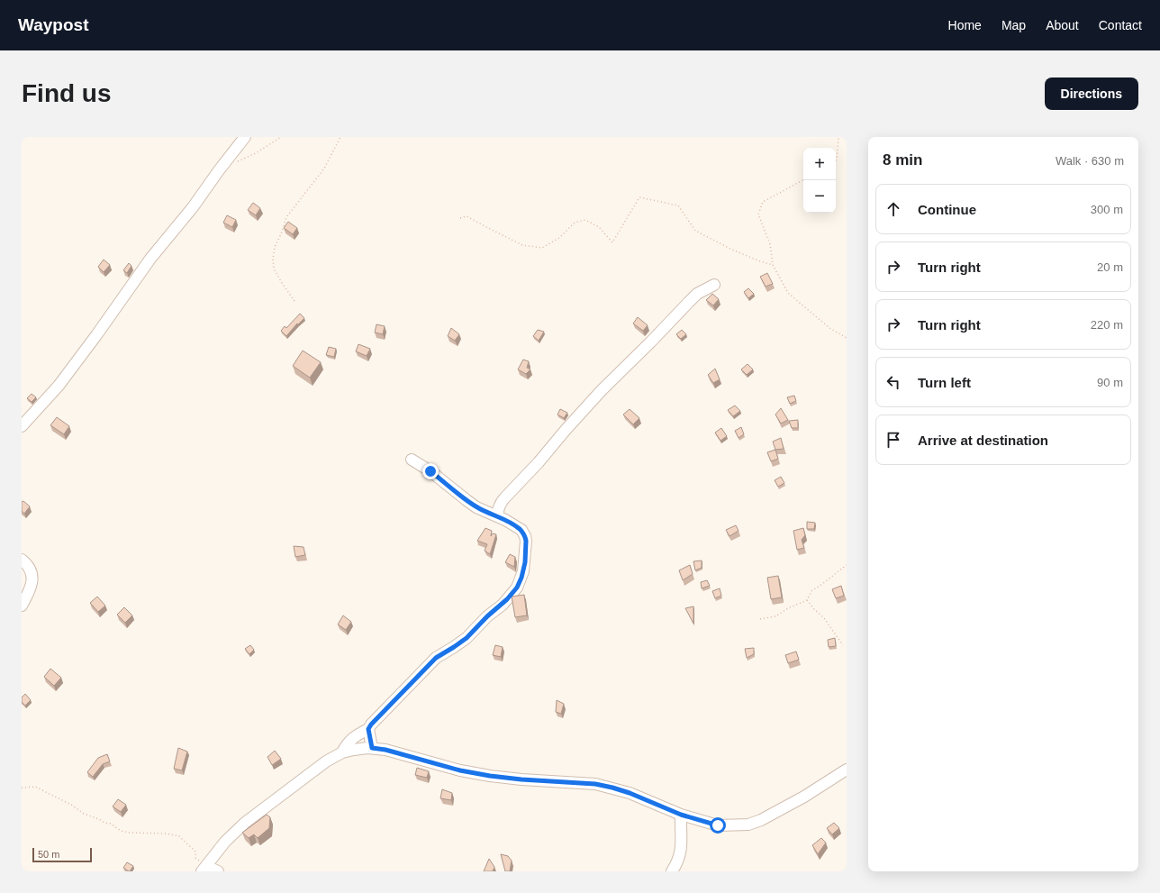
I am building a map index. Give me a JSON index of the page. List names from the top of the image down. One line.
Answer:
{"scale_bar":"50 m","page":{"header":"Waypost","nav":["Home","Map","About","Contact"],"buttons":"Directions","title":"Find us","heading":["8 min","Walk · 630 m"],"map_buttons":["+","−"],"list":[["Continue","300 m"],["Turn right","20 m"],["Turn right","220 m"],["Turn left","90 m"],"Arrive at destination"],"scale":"50 m"}}
